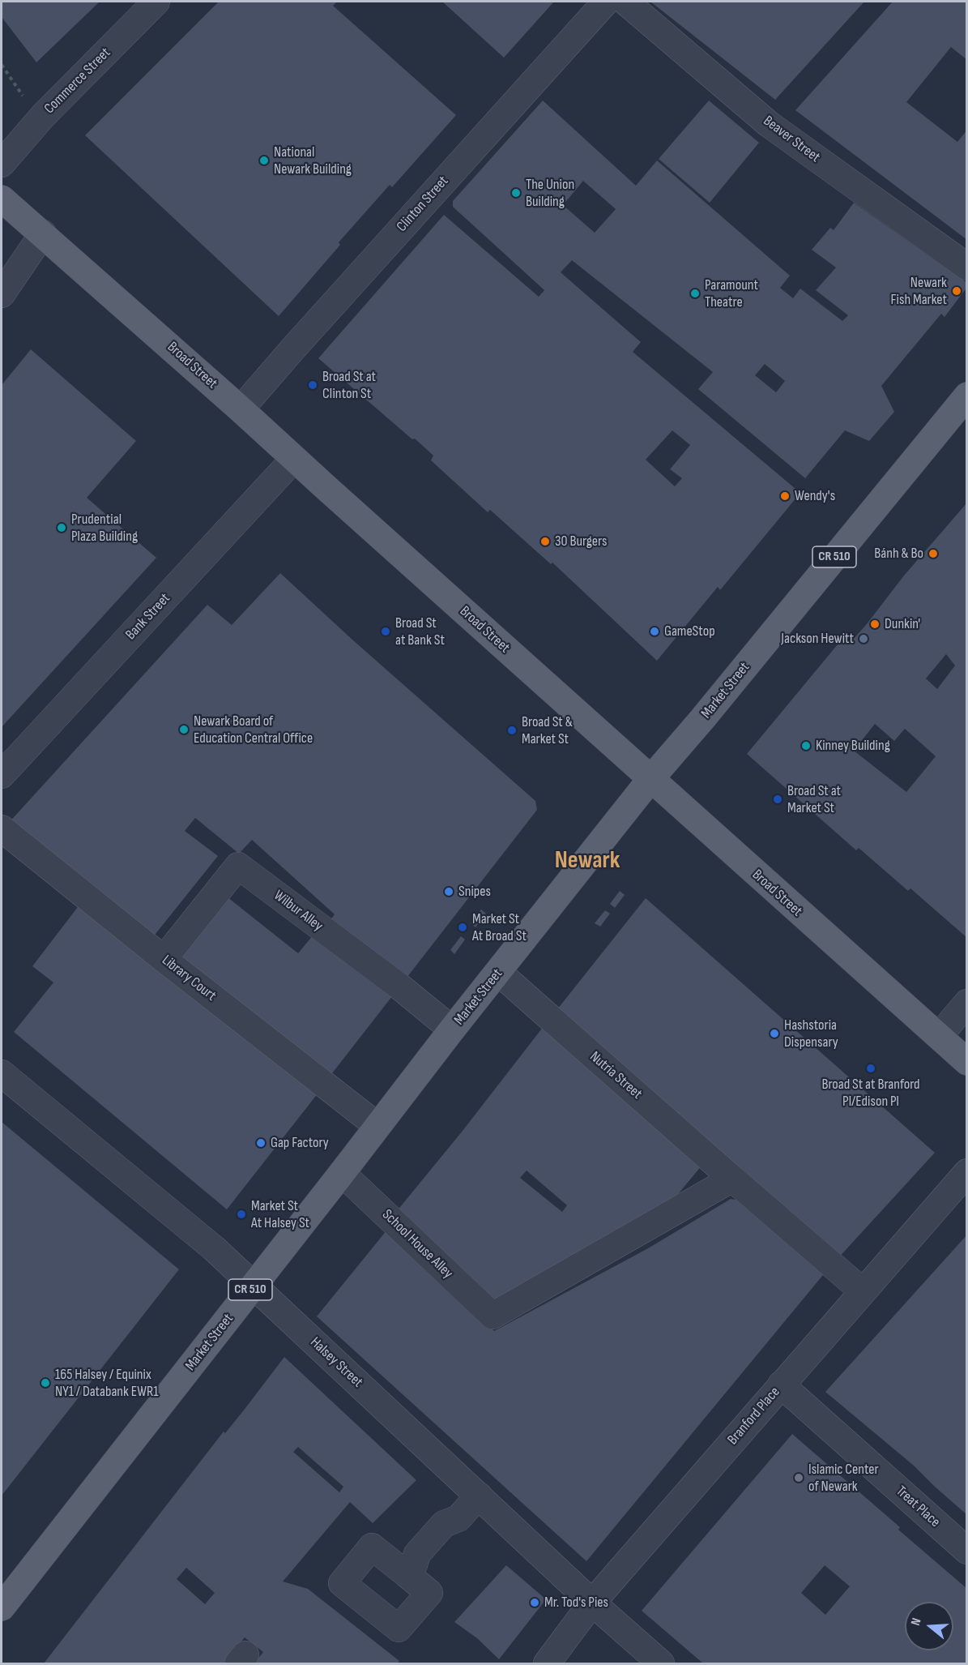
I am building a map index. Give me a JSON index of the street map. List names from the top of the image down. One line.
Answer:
{"streets":{"main road":["Broad Street","CR 510","Market Street"],"street":["Commerce Street","Beaver Street","Clinton Street","Bank Street","Wilbur Alley","Library Court","Nutria Street","School House Alley","Halsey Street","Branford Place","Treat Place"]},"crossings":[["Clinton Street","Broad Street"],["Broad Street","Bank Street"],["Broad Street","Market Street"],["Market Street","Wilbur Alley"],["Market Street","Library Court"],["Market Street","Nutria Street"],["Market Street","School House Alley"],["Market Street","Halsey Street"],["Wilbur Alley","Library Court"],["Nutria Street","School House Alley"],["Nutria Street","Branford Place"],["Halsey Street","Branford Place"],["Branford Place","Treat Place"]],"districts":["Newark"],"places":["National Newark Building","The Union Building","Newark Fish Market","Paramount Theatre","Broad St at Clinton St","Wendy's","Prudential Plaza Building","30 Burgers","Bánh & Bo","Dunkin'","Broad St at Bank St","GameStop","Jackson Hewitt","Newark Board of Education Central Office","Broad St & Market St","Kinney Building","Broad St at Market St","Snipes","Market St At Broad St","Hashstoria Dispensary","Broad St at Branford Pl/Edison Pl","Gap Factory","Market St At Halsey St","165 Halsey / Equinix NY1 / Databank EWR1","Islamic Center of Newark","Mr. Tod's Pies"],"north":"left"}
